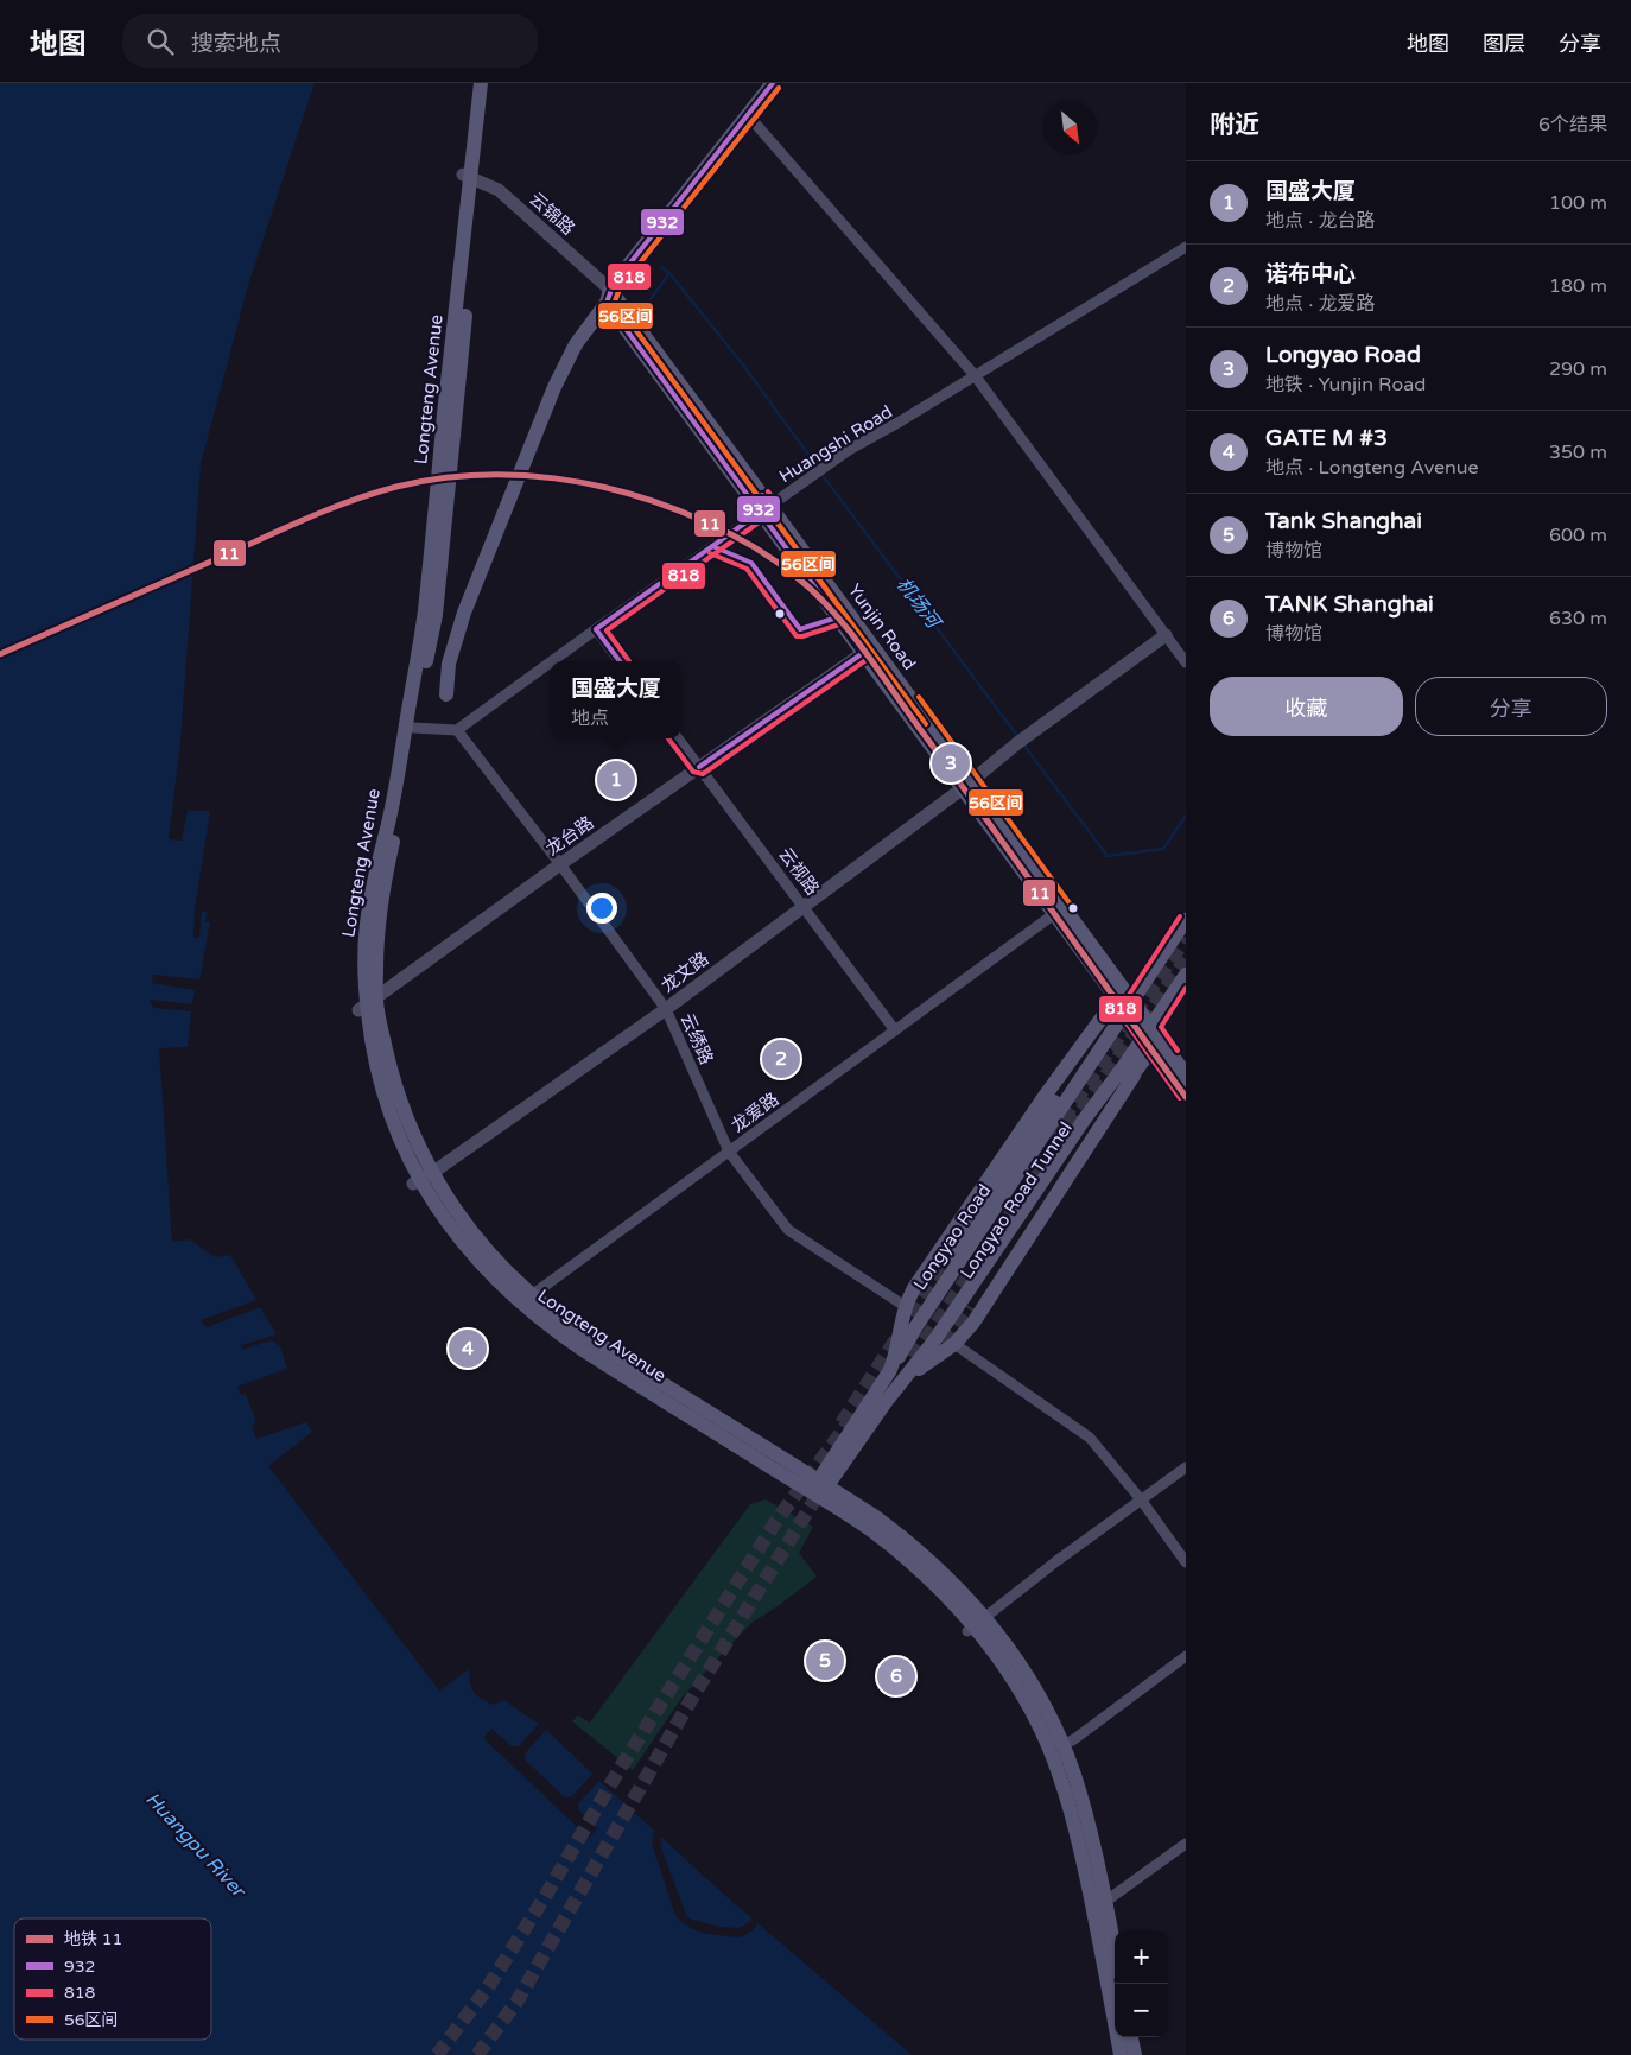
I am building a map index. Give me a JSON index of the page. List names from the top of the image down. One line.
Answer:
{"streets":{"main road":["Longteng Avenue","Yunjin Road","Longyao Road Tunnel","Longyao Road"],"street":["云锦路","Huangshi Road","龙台路","云视路","龙文路","云绣路","龙爱路"]},"crossings":[["云锦路","Longteng Avenue"],["云锦路","Yunjin Road"],["Longteng Avenue","龙台路"],["Longteng Avenue","龙文路"],["Longteng Avenue","龙爱路"],["Longteng Avenue","Longyao Road"],["Huangshi Road","Yunjin Road"],["Huangshi Road","云绣路"],["Yunjin Road","龙台路"],["Yunjin Road","龙文路"],["Yunjin Road","龙爱路"],["Yunjin Road","Longyao Road"],["龙台路","云视路"],["龙台路","云绣路"],["云视路","龙文路"],["云视路","龙爱路"],["龙文路","云绣路"],["云绣路","龙爱路"],["云绣路","Longyao Road"],["Longyao Road Tunnel","Longyao Road"]],"water":["机场河","Huangpu River"],"lines":["transit line 932","transit line 818","transit line 56区间","metro line 11"],"legend":["地铁 11","932","818","56区间"],"north":"bottom right","page":{"header":"地图","search":"搜索地点","nav":["地图","图层","分享"],"heading":["附近","6个结果"],"list":[{"mark":"1","name":"国盛大厦","note":"地点 · 龙台路","value":"100 m"},{"mark":"2","name":"诺布中心","note":"地点 · 龙爱路","value":"180 m"},{"mark":"3","name":"Longyao Road","note":"地铁 · Yunjin Road","value":"290 m"},{"mark":"4","name":"GATE M #3","note":"地点 · Longteng Avenue","value":"350 m"},{"mark":"5","name":"Tank Shanghai","note":"博物馆","value":"600 m"},{"mark":"6","name":"TANK Shanghai","note":"博物馆","value":"630 m"}],"buttons":["收藏","分享"],"popup":["国盛大厦","地点"],"pins":["3","1","2","4","5","6"],"map_buttons":["+","−"]}}
